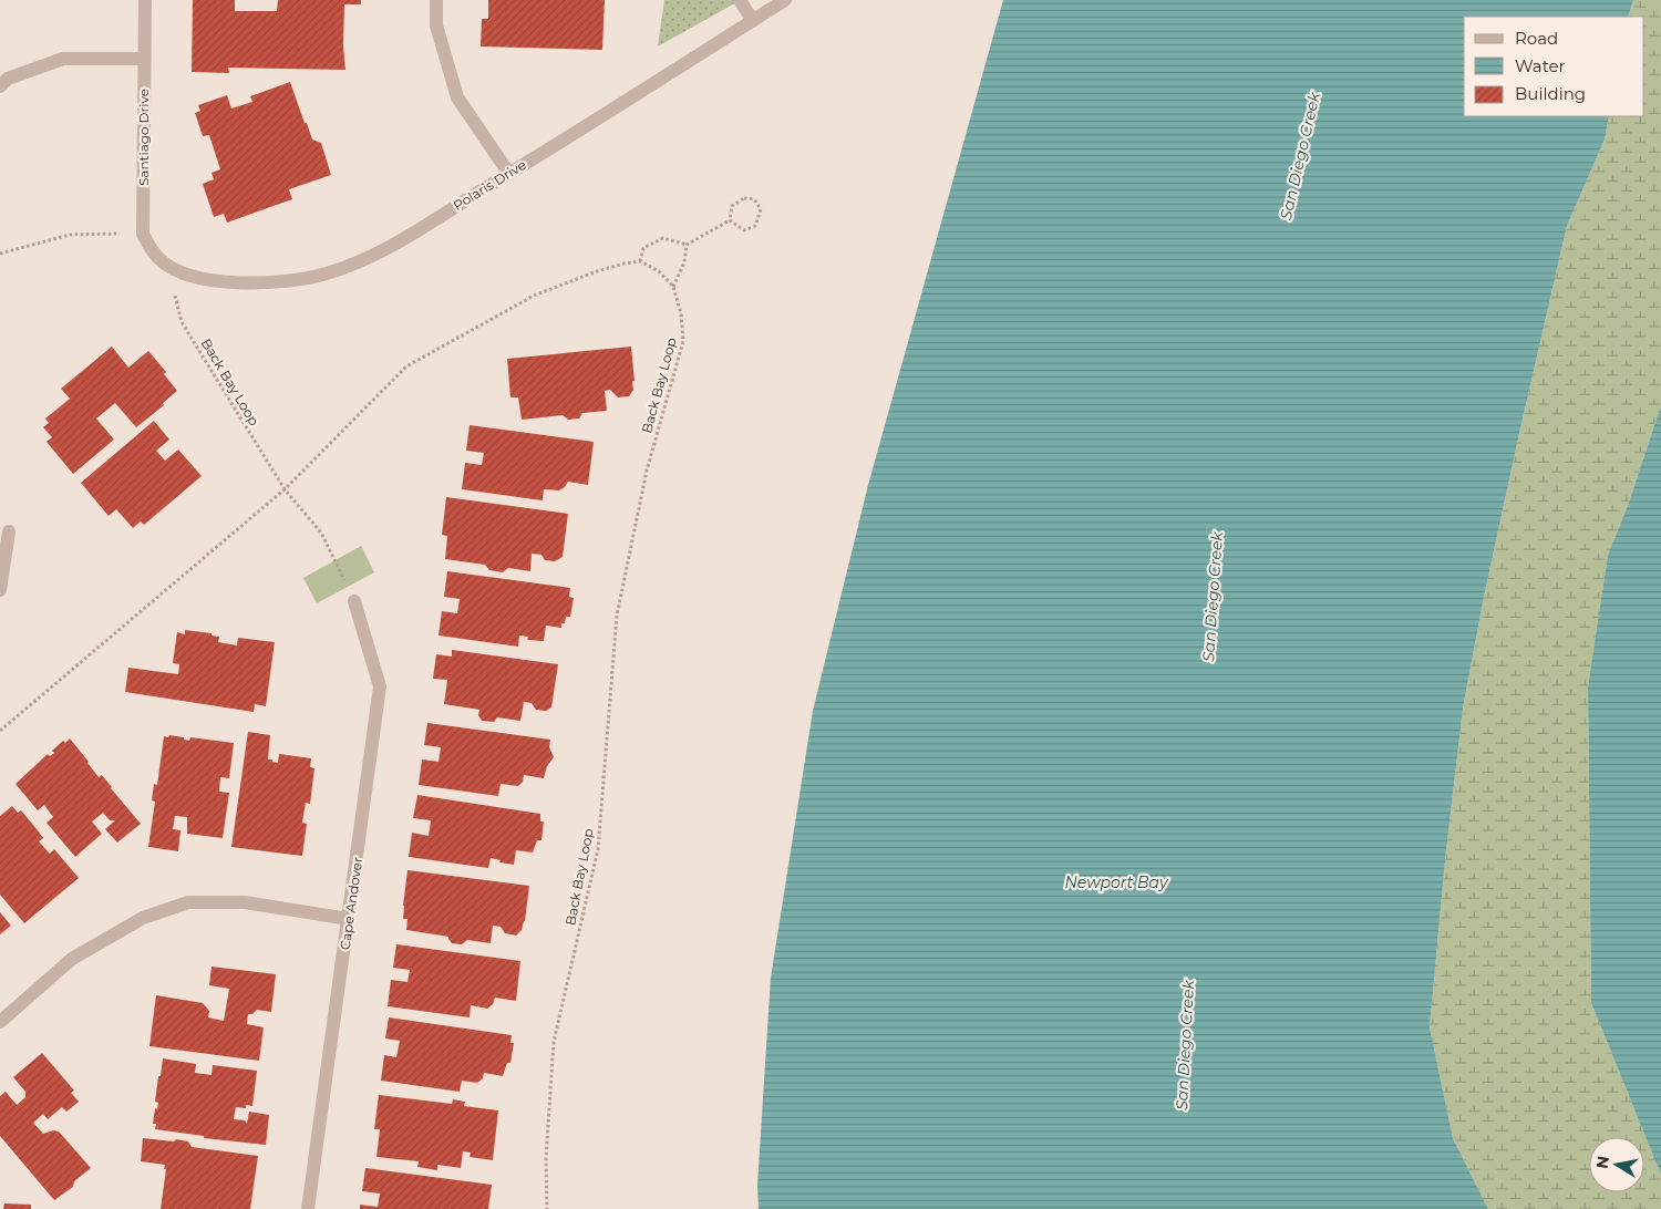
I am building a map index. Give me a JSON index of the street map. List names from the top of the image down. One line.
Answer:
{"streets":{"street":["Santiago Drive","Polaris Drive","Cape Andover"],"path":["Back Bay Loop"]},"crossings":[["Polaris Drive","Back Bay Loop"],["Back Bay Loop","Cape Andover"]],"water":["San Diego Creek","Newport Bay"],"legend":["Road","Water","Building"],"north":"left"}
